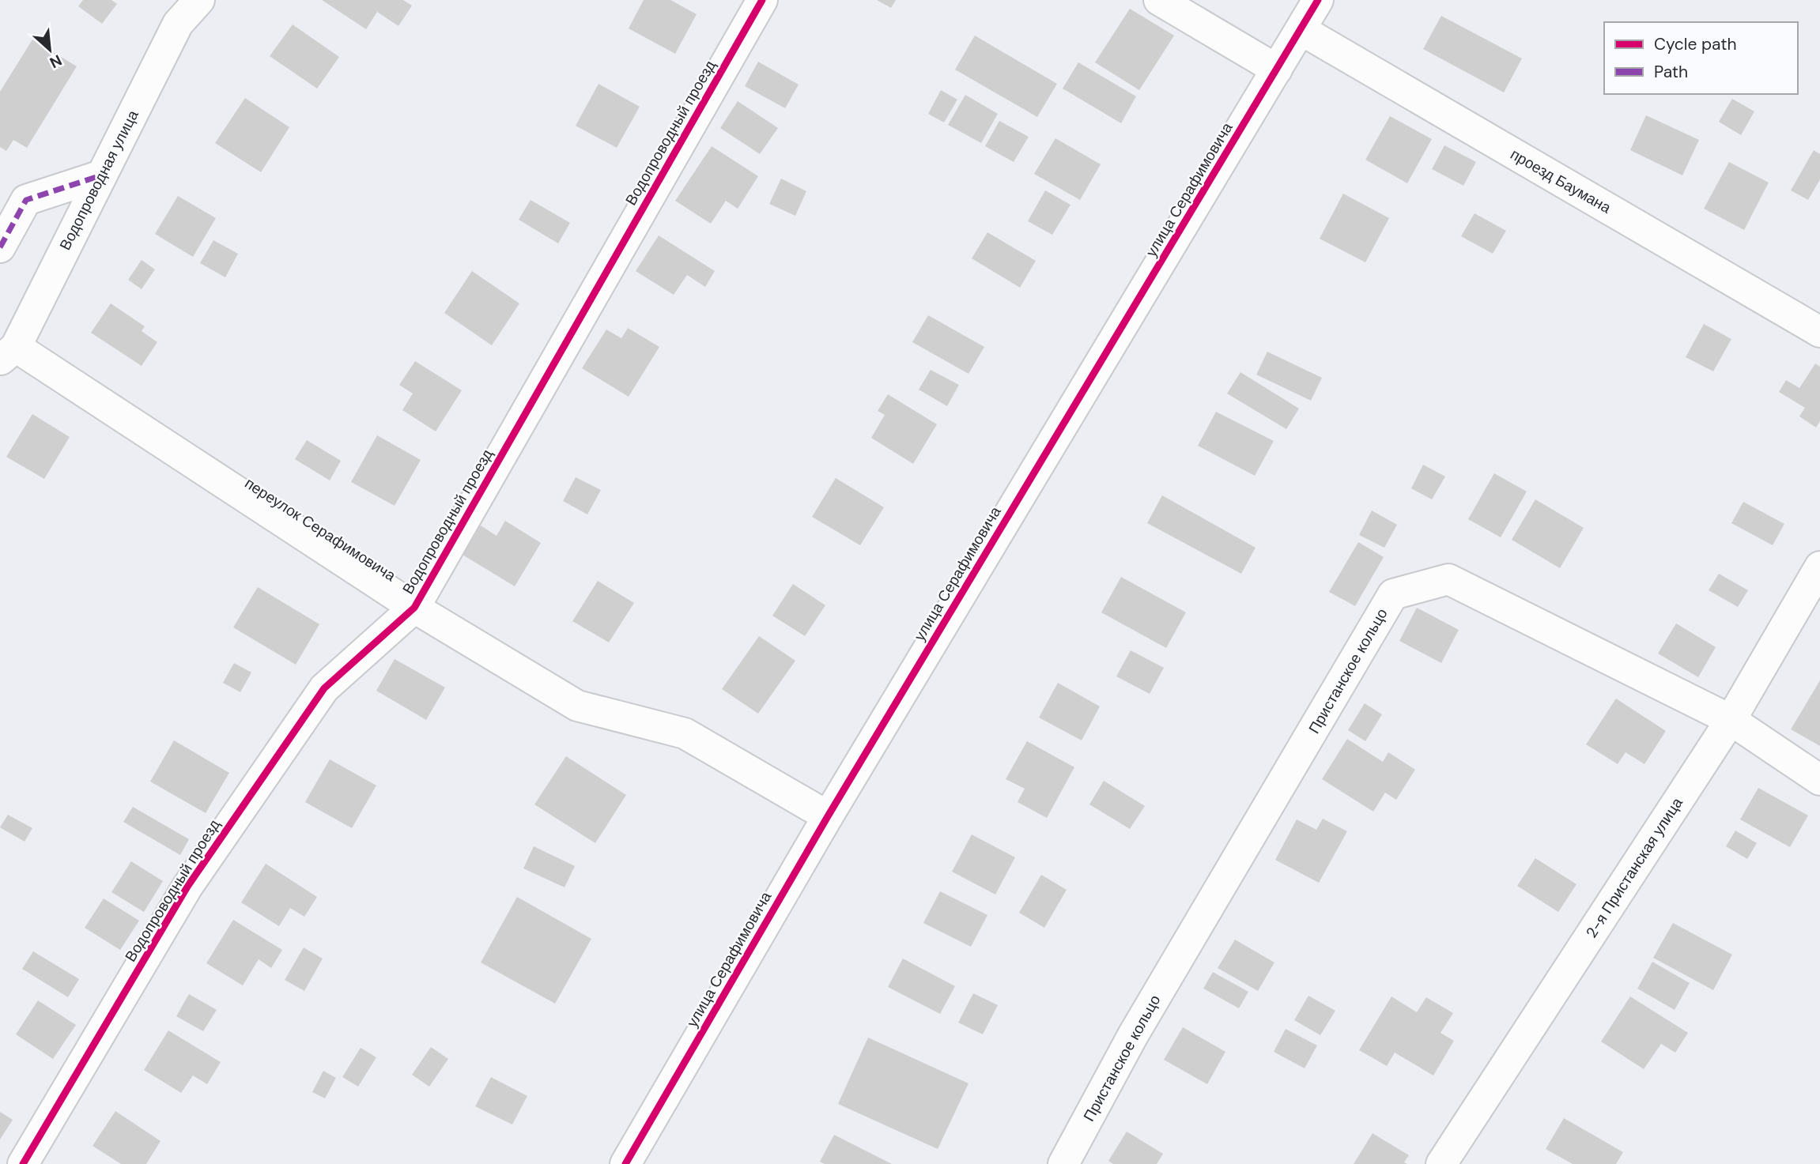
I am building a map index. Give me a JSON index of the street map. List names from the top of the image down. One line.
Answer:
{"streets":{"street":["Водопроводный проезд","Водопроводная улица","проезд Баумана","улица Серафимовича","переулок Серафимовича","Пристанское кольцо","2-я Пристанская улица"]},"crossings":[["Водопроводный проезд","переулок Серафимовича"],["Водопроводная улица","переулок Серафимовича"],["проезд Баумана","улица Серафимовича"],["улица Серафимовича","переулок Серафимовича"],["Пристанское кольцо","2-я Пристанская улица"]],"legend":["Cycle path","Path"],"north":"bottom right"}
